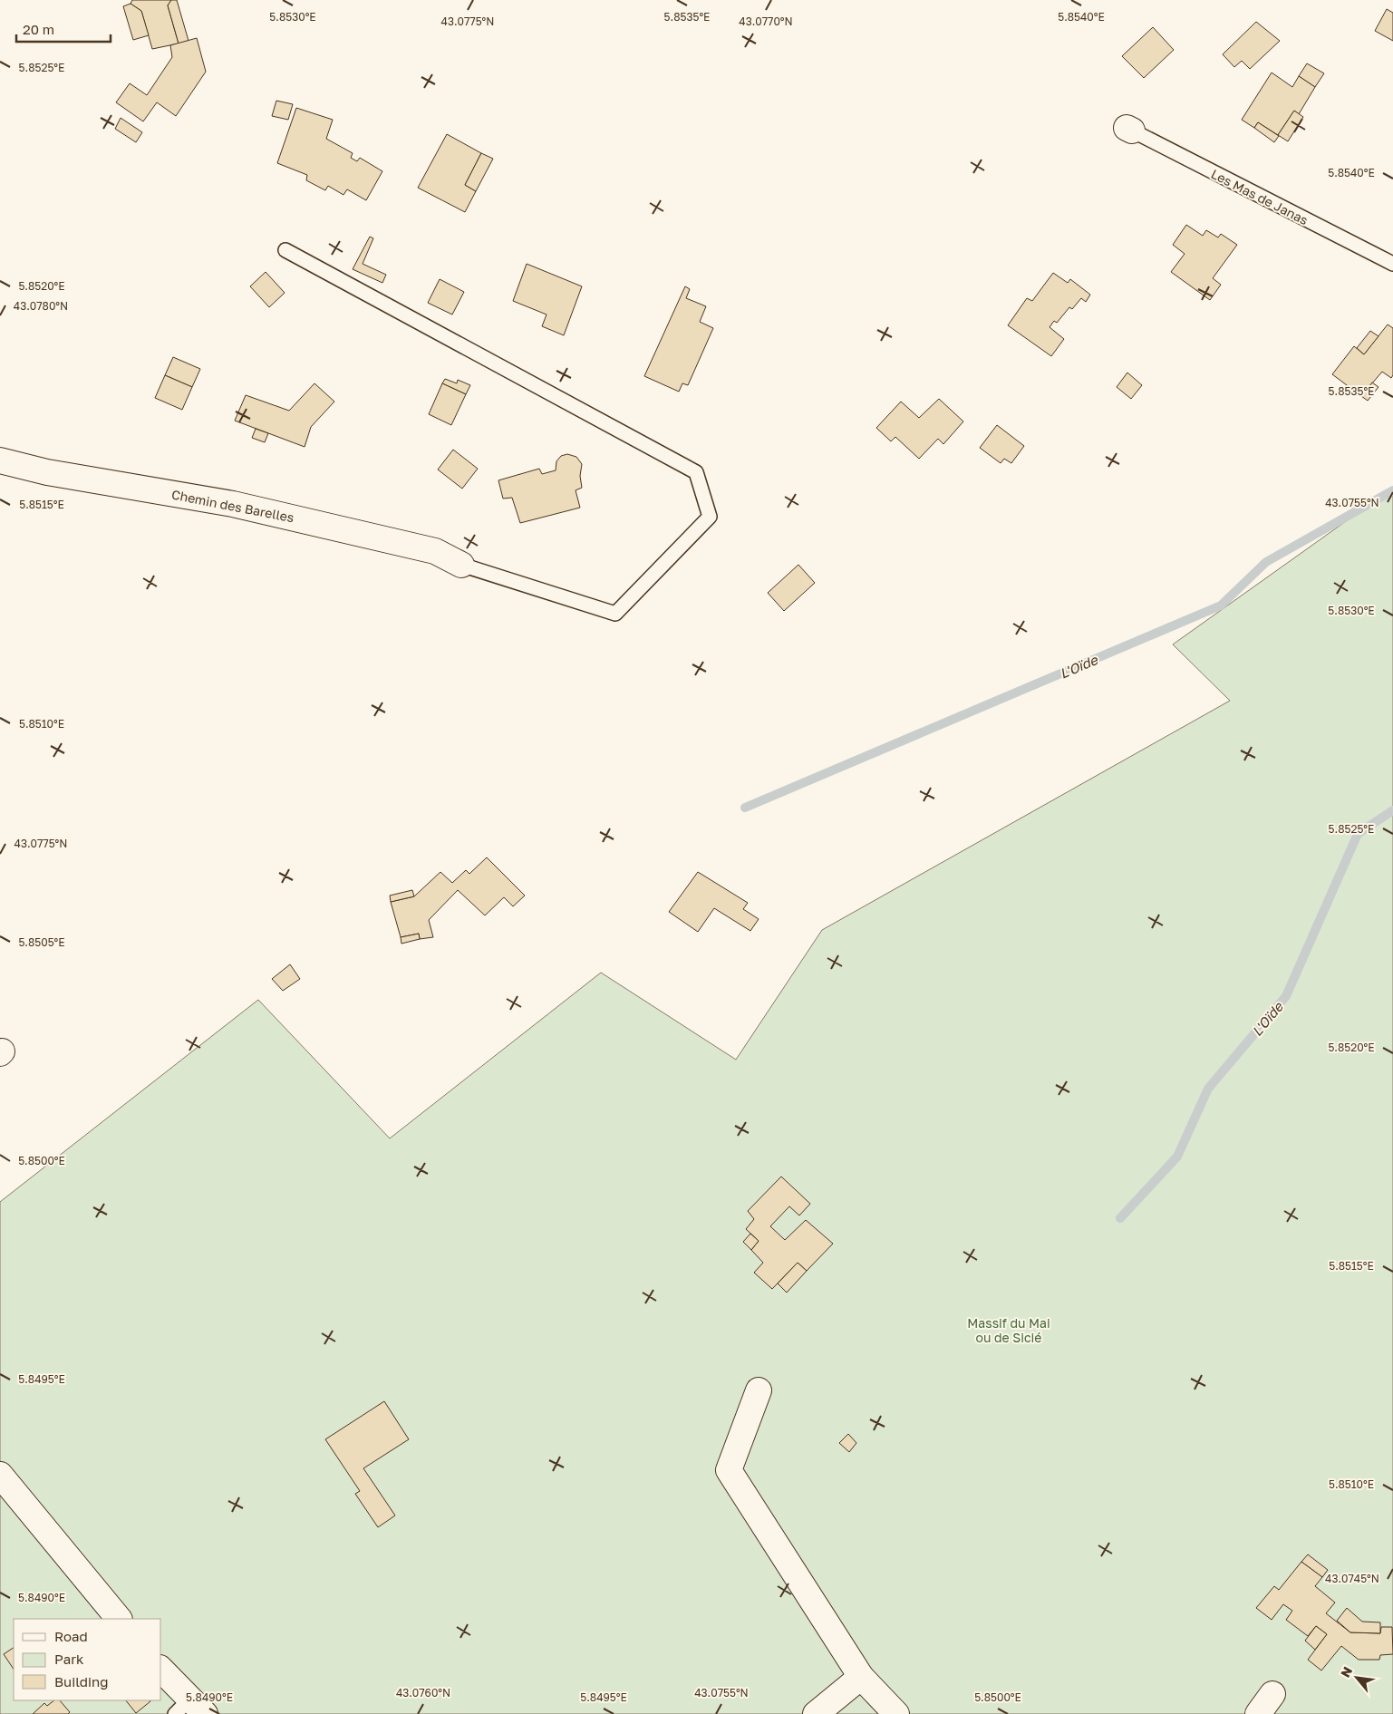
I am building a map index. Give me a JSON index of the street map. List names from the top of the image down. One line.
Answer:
{"streets":{"street":["Chemin des Barelles"],"lane":["Les Mas de Janas"]},"water":["L'Oïde"],"parks":["Massif du Mai ou de Sicié"],"legend":["Road","Park","Building"],"scale_bar":"20 m","north":"top left","coordinates":["5.8530°E","5.8535°E","5.8540°E","43.0775°N","43.0770°N","5.8525°E","5.8520°E","43.0780°N","43.0755°N","5.8515°E","5.8510°E","5.8505°E","5.8500°E","5.8495°E","43.0745°N","5.8490°E","43.0760°N"]}
